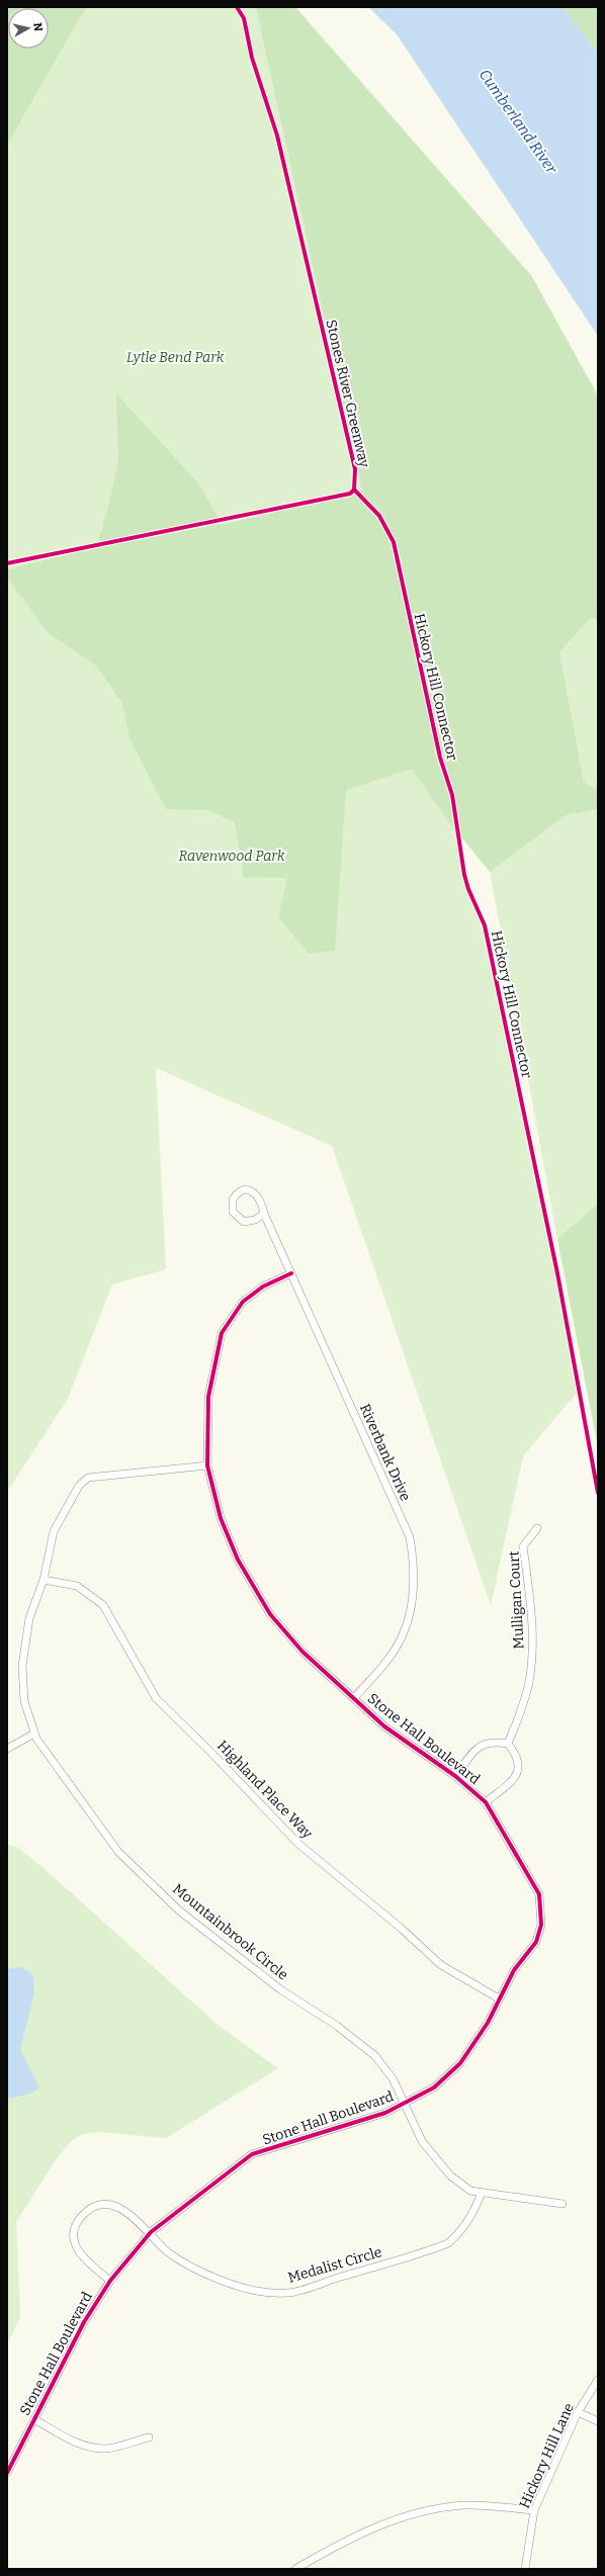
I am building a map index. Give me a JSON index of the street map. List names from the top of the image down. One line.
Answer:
{"streets":{"street":["Riverbank Drive","Mulligan Court","Stone Hall Boulevard","Highland Place Way","Mountainbrook Circle","Medalist Circle","Hickory Hill Lane"],"cycle path":["Stones River Greenway","Hickory Hill Connector"]},"crossings":[["Riverbank Drive","Stone Hall Boulevard"],["Mulligan Court","Stone Hall Boulevard"],["Stone Hall Boulevard","Highland Place Way"],["Stone Hall Boulevard","Mountainbrook Circle"],["Stone Hall Boulevard","Medalist Circle"],["Highland Place Way","Mountainbrook Circle"],["Mountainbrook Circle","Medalist Circle"]],"water":["Cumberland River"],"parks":["Lytle Bend Park","Ravenwood Park"],"north":"right"}
